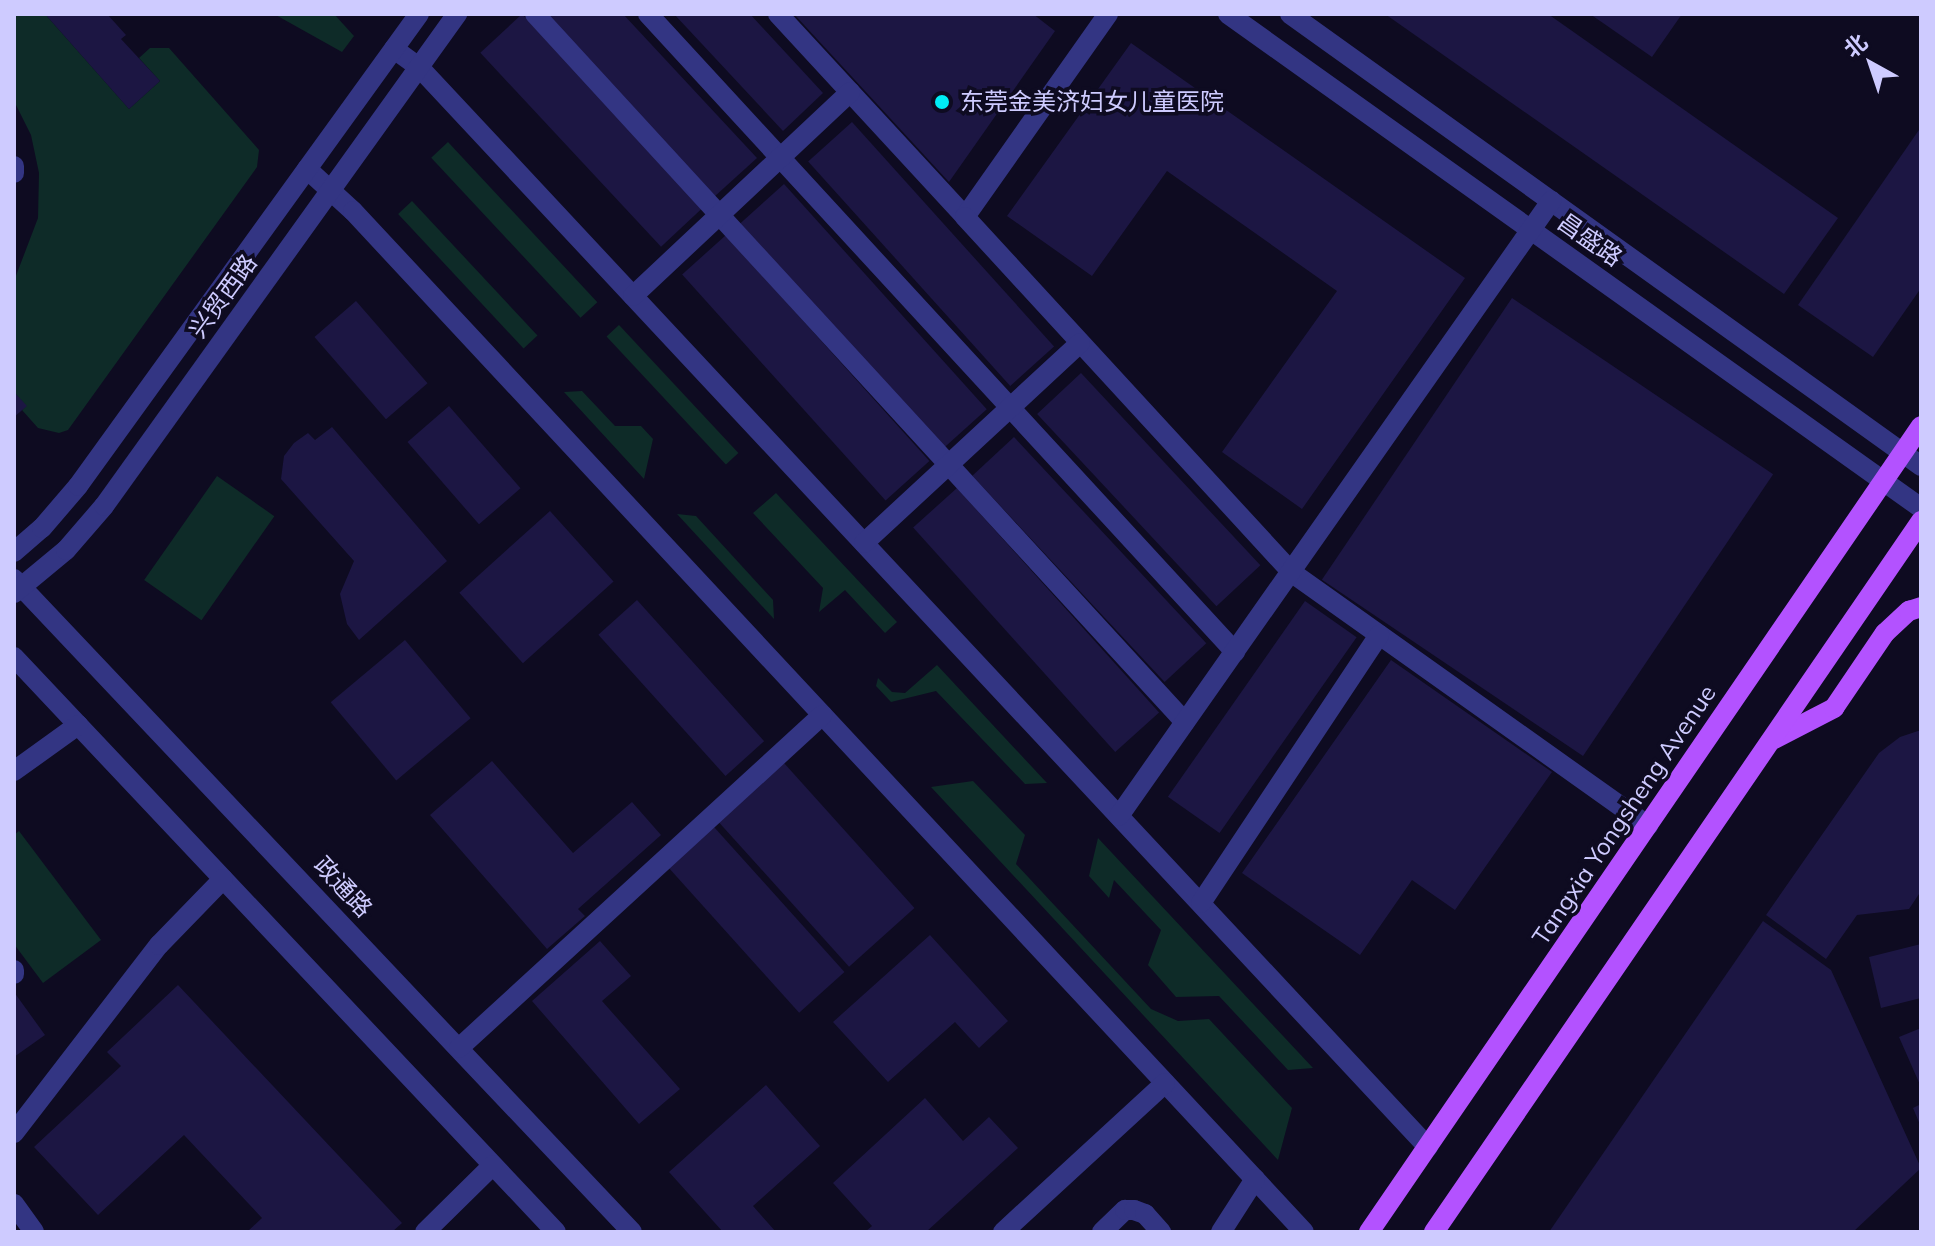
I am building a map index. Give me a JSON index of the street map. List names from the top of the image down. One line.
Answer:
{"streets":{"main road":["Tangxia Yongsheng Avenue"],"street":["昌盛路","兴贸西路","政通路"]},"crossings":[["昌盛路","Tangxia Yongsheng Avenue"],["兴贸西路","政通路"]],"places":["东莞金美济妇女儿童医院"],"north":"top left"}
